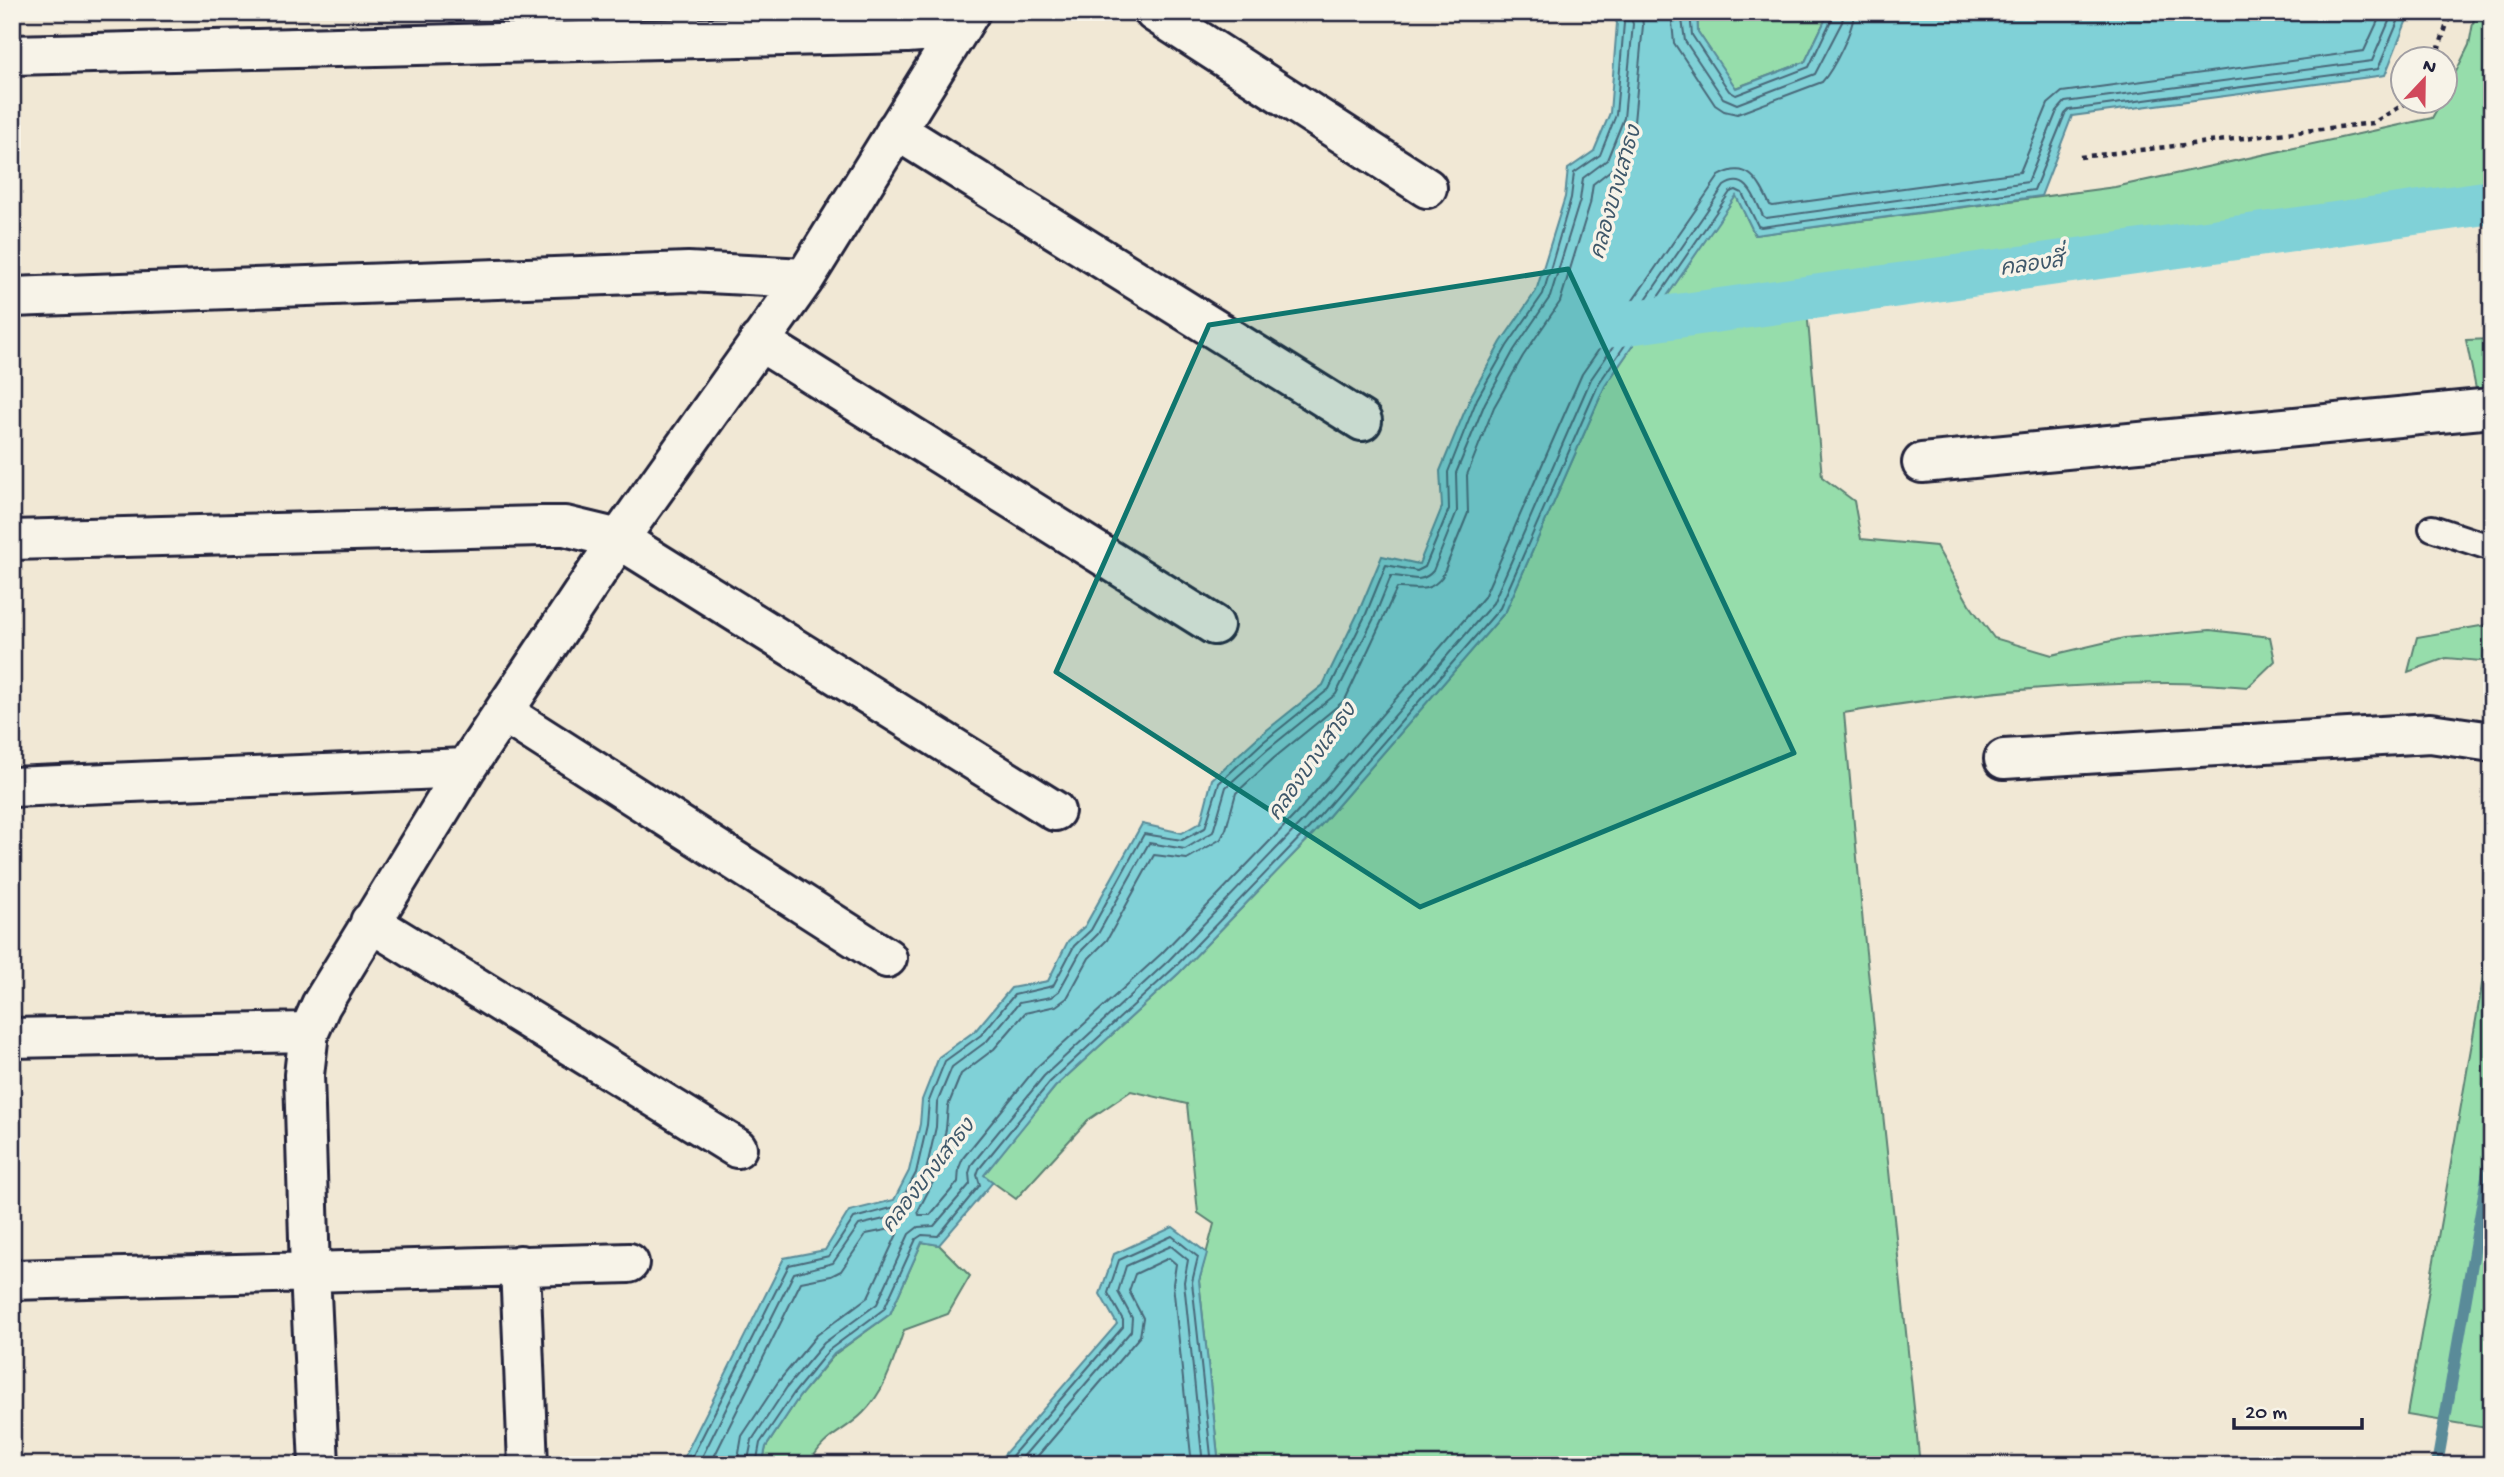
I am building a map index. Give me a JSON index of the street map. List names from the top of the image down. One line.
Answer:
{"water":["คลองบางเสาธง","คลองสี่"],"scale_bar":"20 m","north":"top"}
